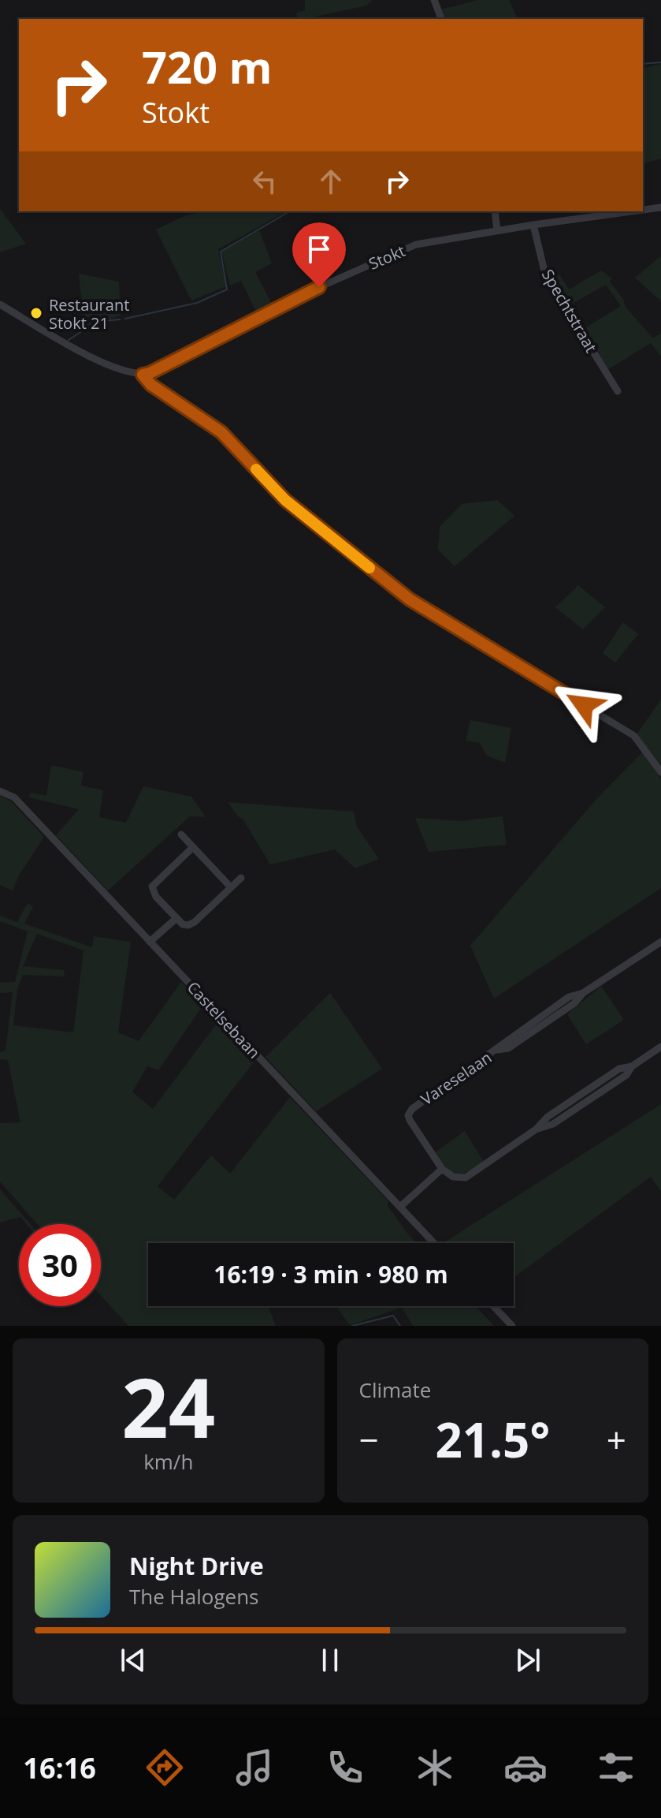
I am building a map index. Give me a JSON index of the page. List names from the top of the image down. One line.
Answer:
{"streets":{"street":["Stokt","Spechtstraat","Castelsebaan","Vareselaan"]},"crossings":[["Stokt","Spechtstraat"]],"places":["Restaurant Stokt 21"],"page":{"turn":["720 m","Stokt"],"limit":"30","trip":"16:19 · 3 min · 980 m","tile":[["24","km/h"],"Climate"],"heat":["−","21.5°","+"],"song":["Night Drive","The Halogens"],"tabs":"16:16"}}
